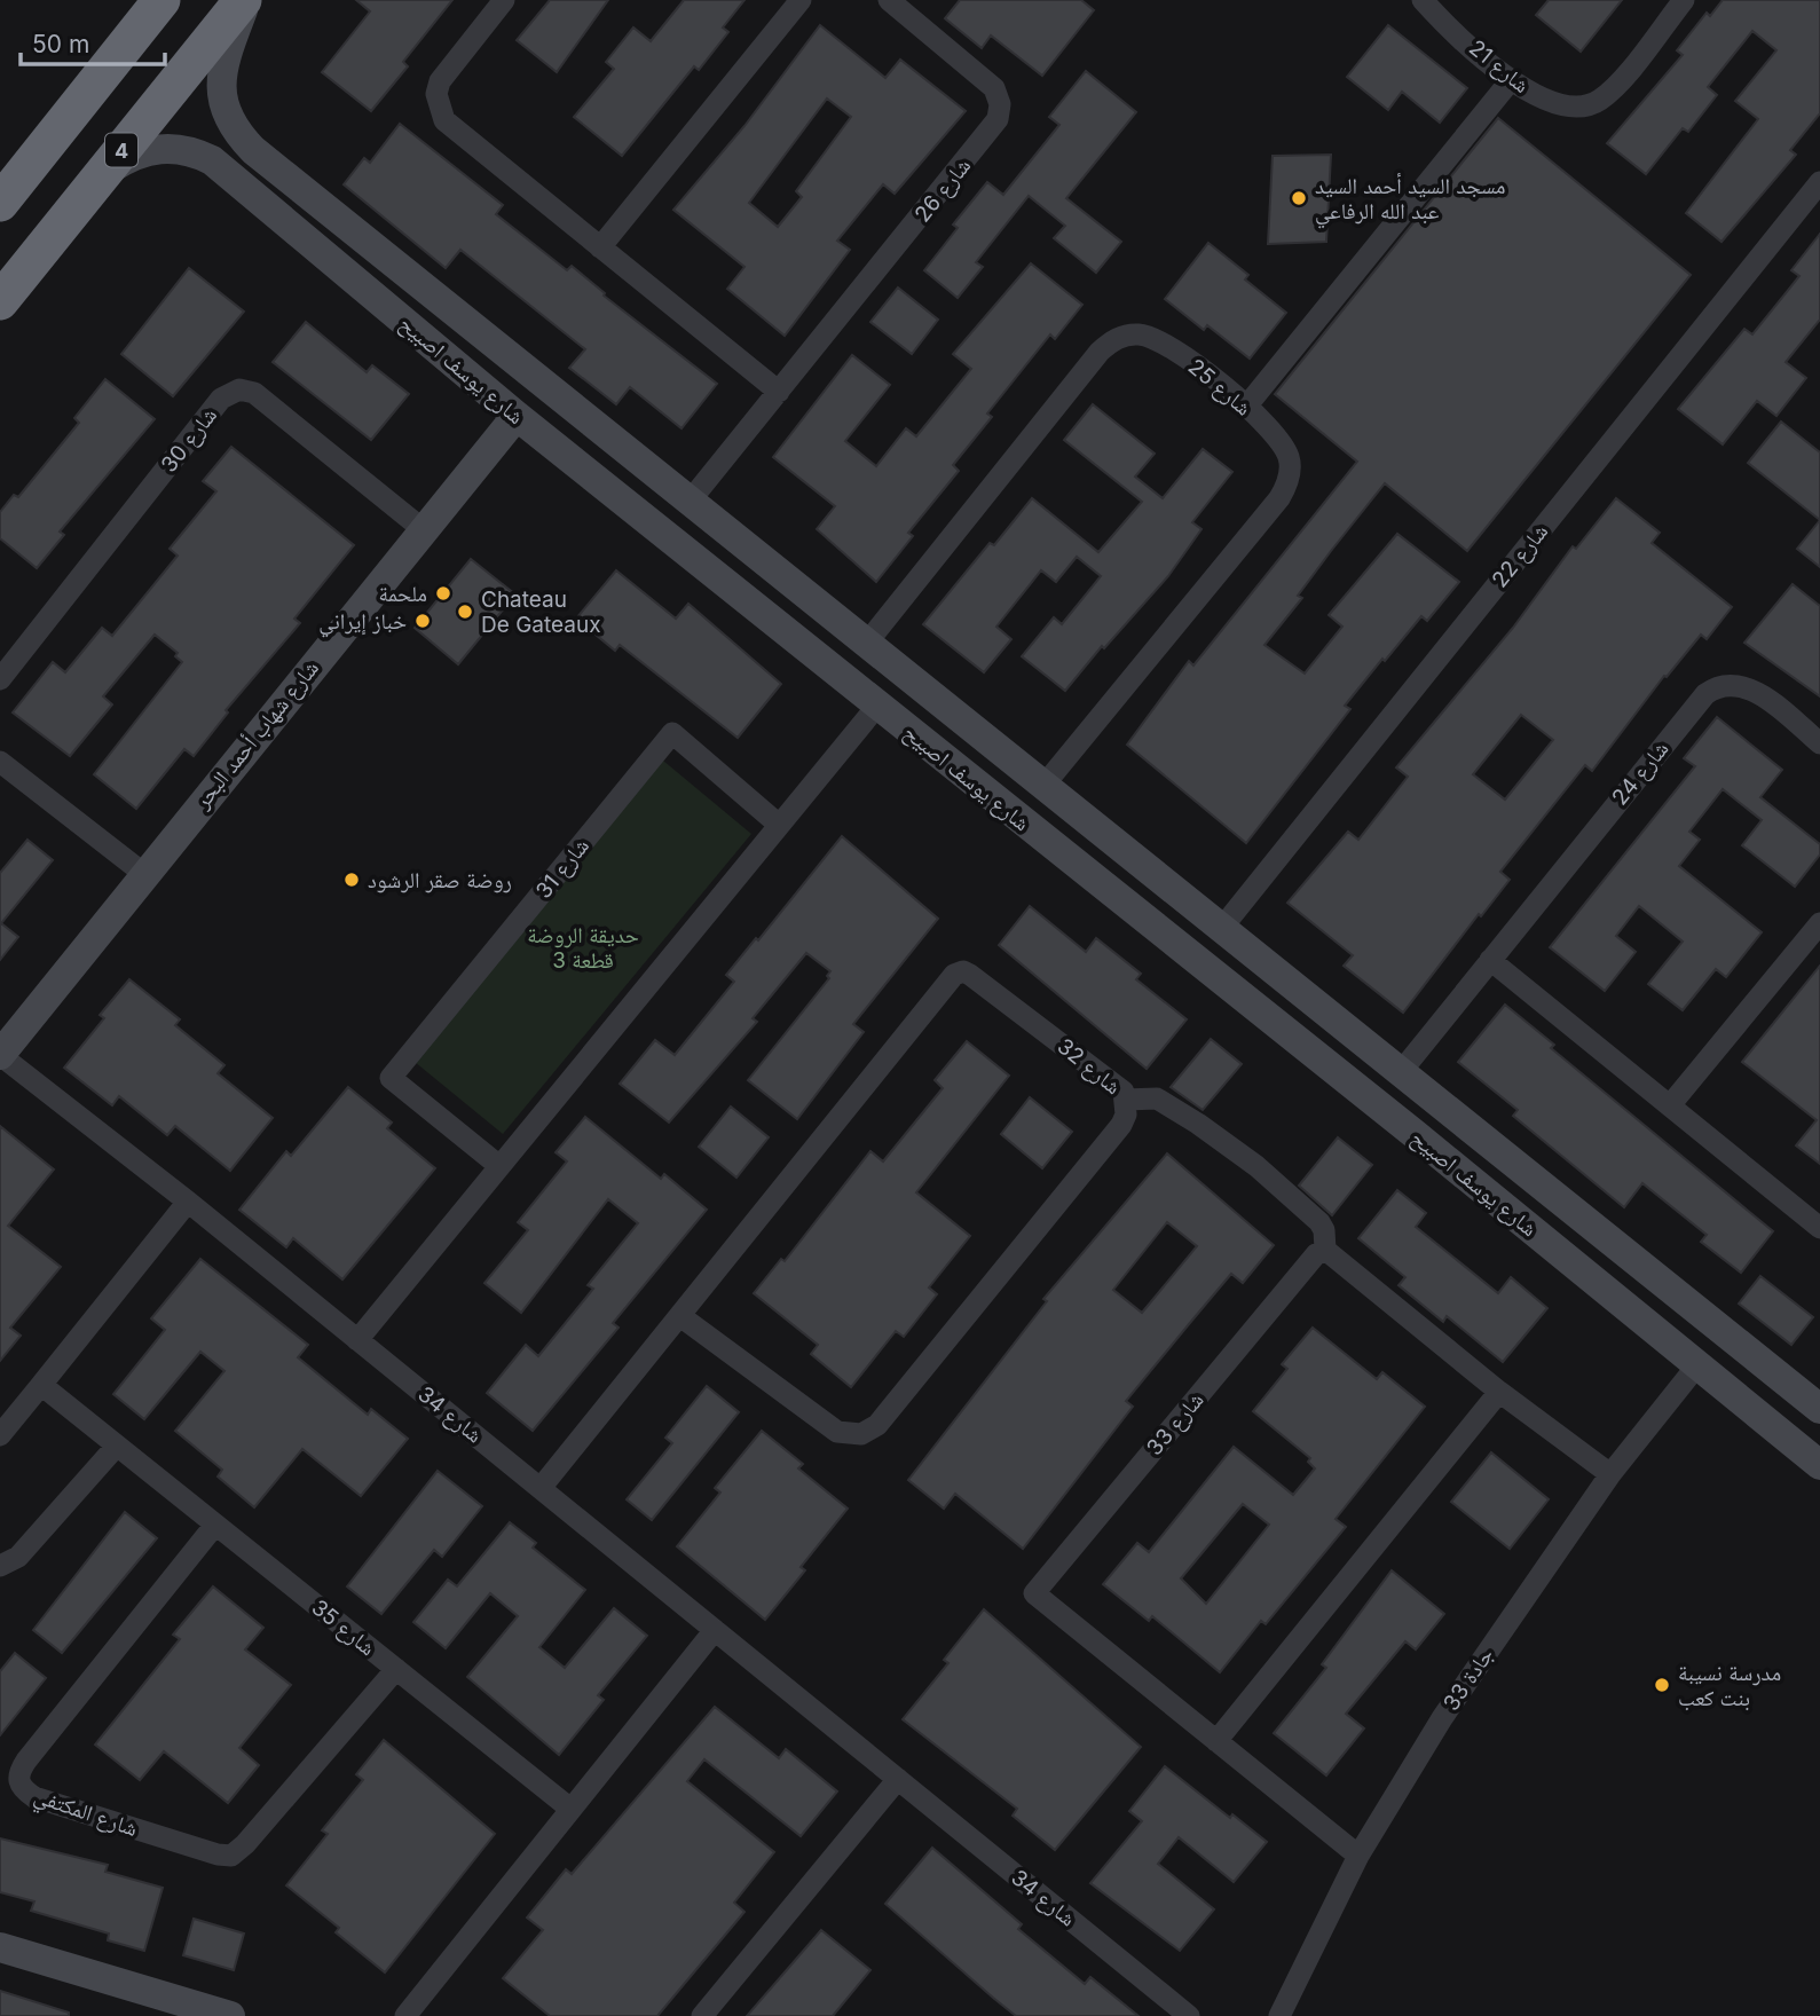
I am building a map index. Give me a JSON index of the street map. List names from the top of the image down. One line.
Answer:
{"streets":{"highway":["4"],"street":["شارع 21","شارع 26","شارع يوسف اصبيح","شارع 25","شارع 30","شارع 22","شارع شهاب أحمد البحر","شارع 24","شارع 31","شارع 32","شارع 34","شارع 33","شارع 35","جادة 33","شارع المكتفي"]},"crossings":[["4","شارع يوسف اصبيح"],["شارع 26","شارع يوسف اصبيح"],["شارع يوسف اصبيح","شارع 25"],["شارع يوسف اصبيح","شارع 22"],["شارع يوسف اصبيح","شارع شهاب أحمد البحر"],["شارع يوسف اصبيح","شارع 24"],["شارع يوسف اصبيح","جادة 33"],["شارع 30","شارع شهاب أحمد البحر"],["شارع شهاب أحمد البحر","شارع 34"],["شارع 32","شارع 34"],["شارع 33","جادة 33"],["شارع 35","شارع المكتفي"]],"parks":["حديقة الروضة قطعة 3"],"places":["مسجد السيد أحمد السيد عبد الله الرفاعي","ملحمة","Chateau De Gateaux","خباز إيراني","روضة صقر الرشود","مدرسة نسيبة بنت كعب"],"scale_bar":"50 m"}
